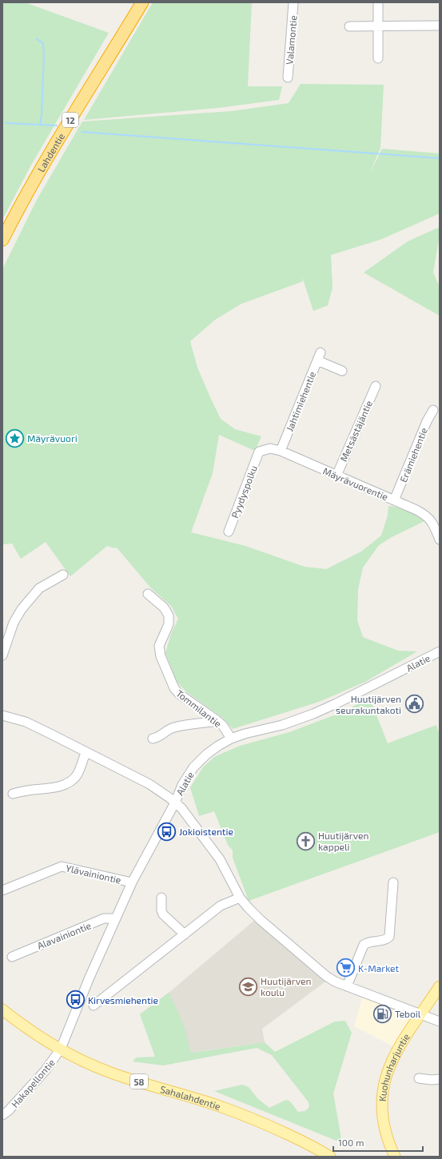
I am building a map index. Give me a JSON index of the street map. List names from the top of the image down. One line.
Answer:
{"streets":{"highway":["12","Lahdentie"],"main road":["Kuohunharjuntie","58","Sahalahdentie"],"street":["Valamontie","Jahtimiehentie","Metsästäjäntie","Erämiehentie","Mäyrävuorentie","Pyydyspolku","Alatie","Tommilantie","Ylävainiontie","Alavainiontie","Hakapellontie"]},"crossings":[["Jahtimiehentie","Mäyrävuorentie"],["Metsästäjäntie","Mäyrävuorentie"],["Erämiehentie","Mäyrävuorentie"],["Mäyrävuorentie","Pyydyspolku"],["Alatie","Tommilantie"],["Alatie","Ylävainiontie"],["Alatie","Alavainiontie"],["Alatie","Hakapellontie"],["Alatie","Sahalahdentie"],["Hakapellontie","Sahalahdentie"]],"places":{"place":["Mäyrävuori"],"public building":["Huutijärven seurakuntakoti"],"bus stop":["Jokioistentie","Kirvesmiehentie"],"church":["Huutijärven kappeli"],"supermarket":["K-Market"],"school or university":["Huutijärven koulu"],"fuel station":["Teboil"]},"scale_bar":"100 m"}
